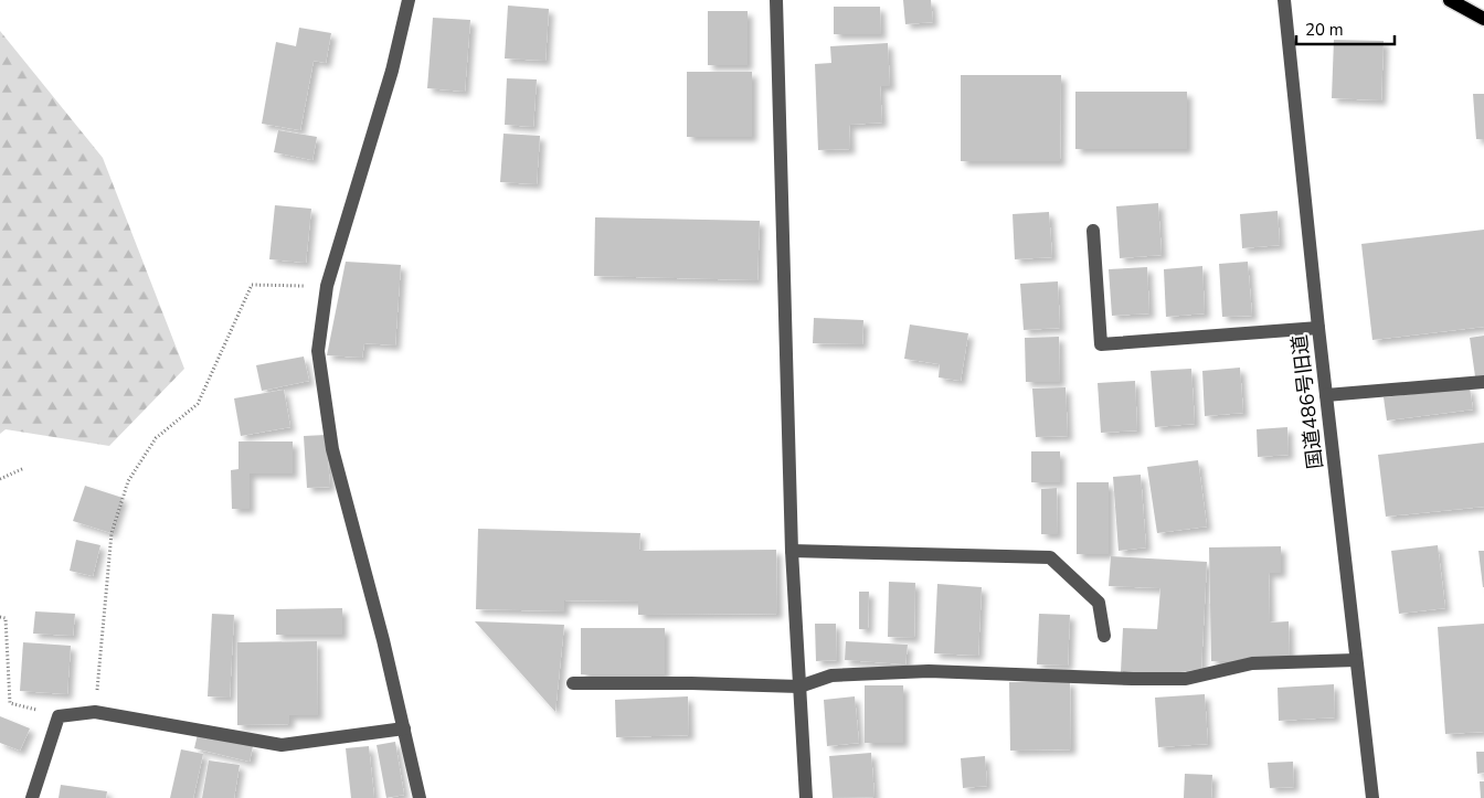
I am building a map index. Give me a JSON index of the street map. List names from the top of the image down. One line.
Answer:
{"streets":{"street":["国道486号旧道"]},"scale_bar":"20 m"}
